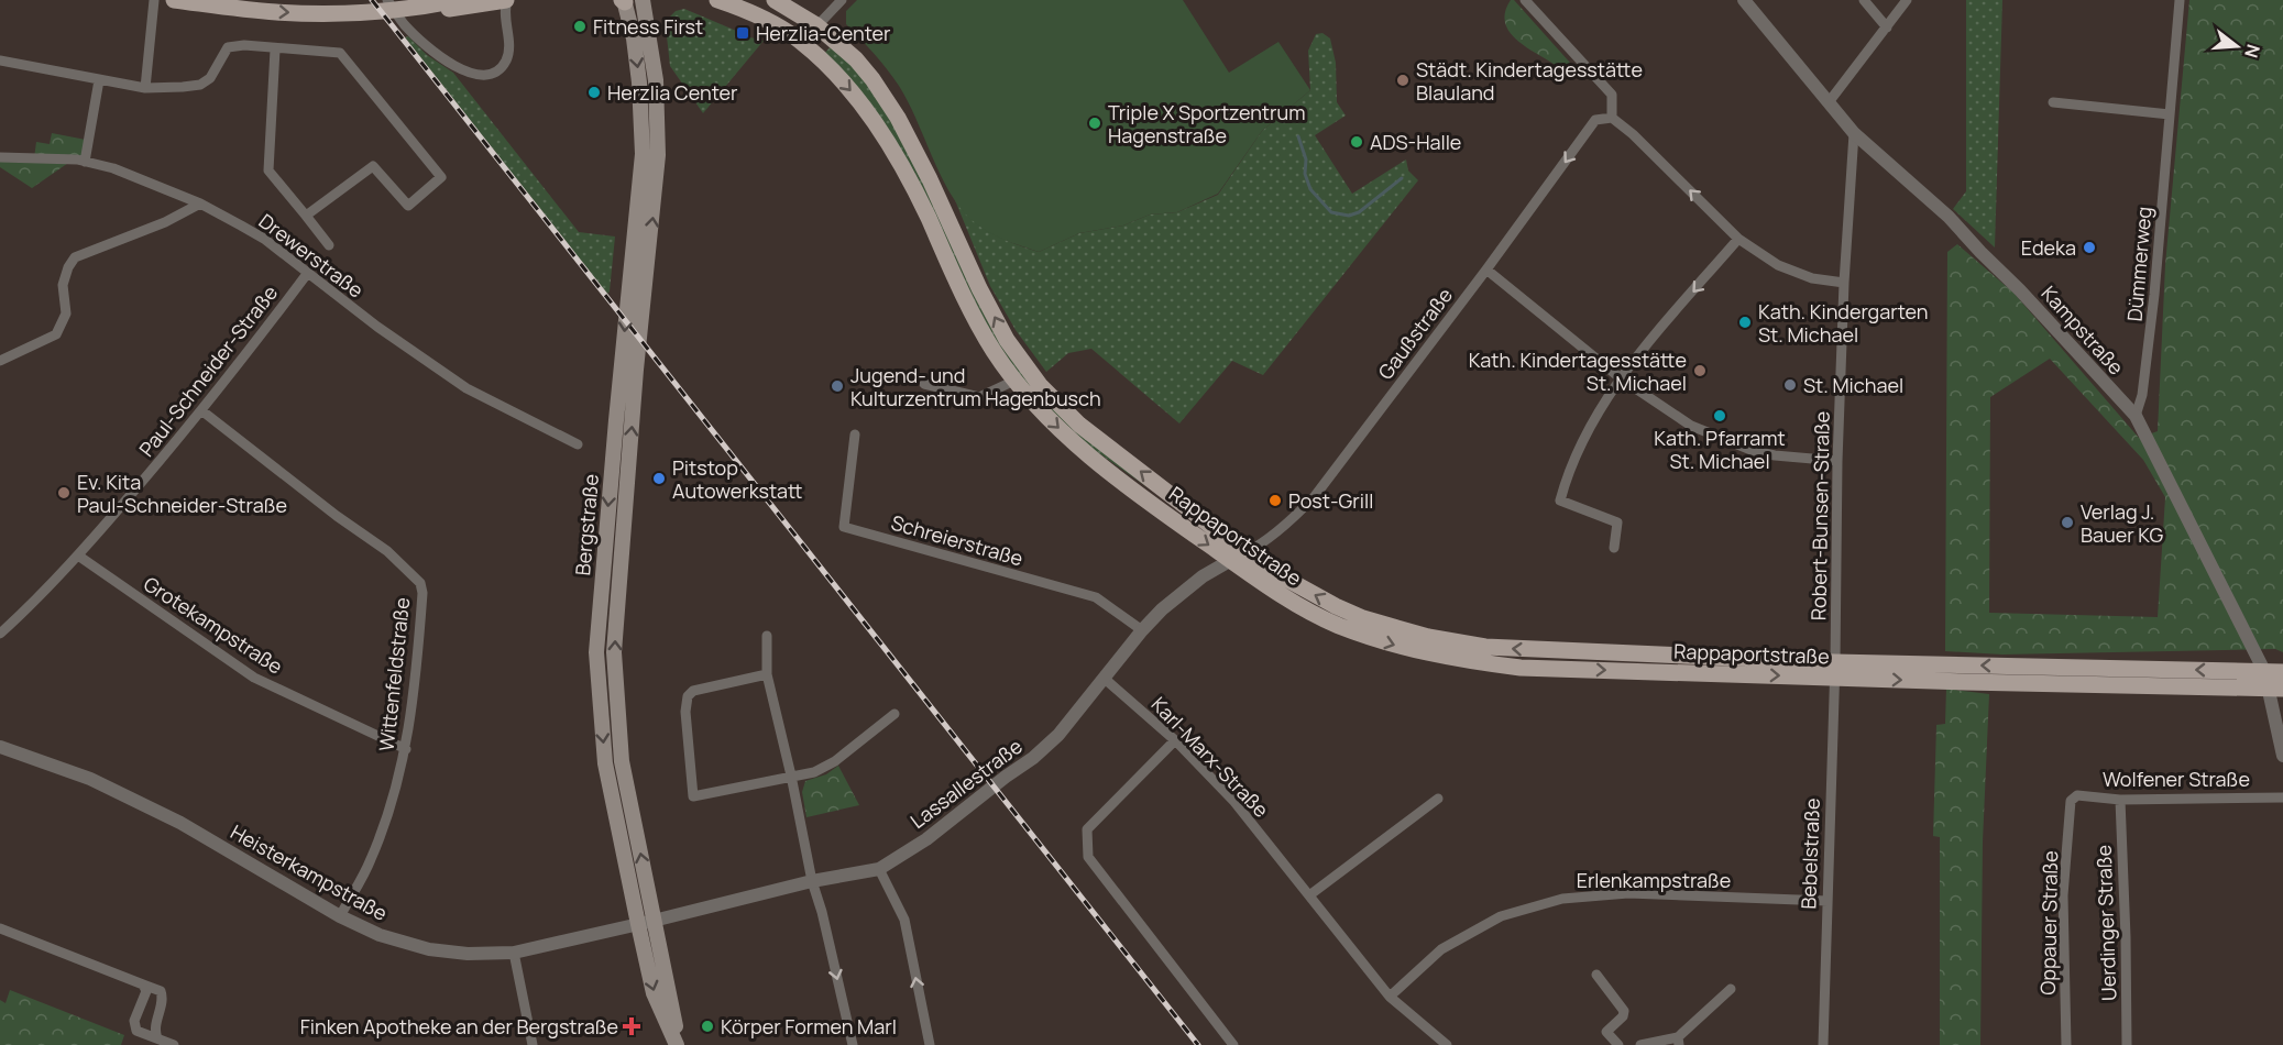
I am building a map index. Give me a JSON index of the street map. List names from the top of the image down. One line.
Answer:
{"streets":{"main road":["Bergstraße","Rappaportstraße"],"street":["Drewerstraße","Dümmerweg","Kampstraße","Gaußstraße","Paul-Schneider-Straße","Robert-Bunsen-Straße","Schreierstraße","Grotekampstraße","Wittenfeldstraße","Karl-Marx-Straße","Wolfener Straße","Lassallestraße","Bebelstraße","Heisterkampstraße","Erlenkampstraße","Oppauer Straße","Uerdinger Straße"]},"crossings":[["Drewerstraße","Paul-Schneider-Straße"],["Dümmerweg","Kampstraße"],["Kampstraße","Robert-Bunsen-Straße"],["Kampstraße","Rappaportstraße"],["Gaußstraße","Rappaportstraße"],["Gaußstraße","Lassallestraße"],["Paul-Schneider-Straße","Grotekampstraße"],["Paul-Schneider-Straße","Wittenfeldstraße"],["Robert-Bunsen-Straße","Rappaportstraße"],["Robert-Bunsen-Straße","Bebelstraße"],["Bergstraße","Lassallestraße"],["Bergstraße","Heisterkampstraße"],["Rappaportstraße","Lassallestraße"],["Rappaportstraße","Bebelstraße"],["Schreierstraße","Lassallestraße"],["Grotekampstraße","Wittenfeldstraße"],["Wittenfeldstraße","Heisterkampstraße"],["Karl-Marx-Straße","Lassallestraße"],["Karl-Marx-Straße","Erlenkampstraße"],["Wolfener Straße","Oppauer Straße"],["Wolfener Straße","Uerdinger Straße"],["Lassallestraße","Heisterkampstraße"],["Bebelstraße","Erlenkampstraße"]],"places":{"other":["Fitness First","Städt. Kindertagesstätte Blauland","Herzlia Center","Triple X Sportzentrum Hagenstraße","ADS-Halle","Edeka","Kath. Kindergarten St. Michael","Kath. Kindertagesstätte St. Michael","St. Michael","Jugend- und Kulturzentrum Hagenbusch","Kath. Pfarramt St. Michael","Pitstop Autowerkstatt","Ev. Kita Paul-Schneider-Straße","Post-Grill","Verlag J. Bauer KG","Körper Formen Marl"],"transit":["Herzlia-Center"],"health":["Finken Apotheke an der Bergstraße"]},"north":"right"}
